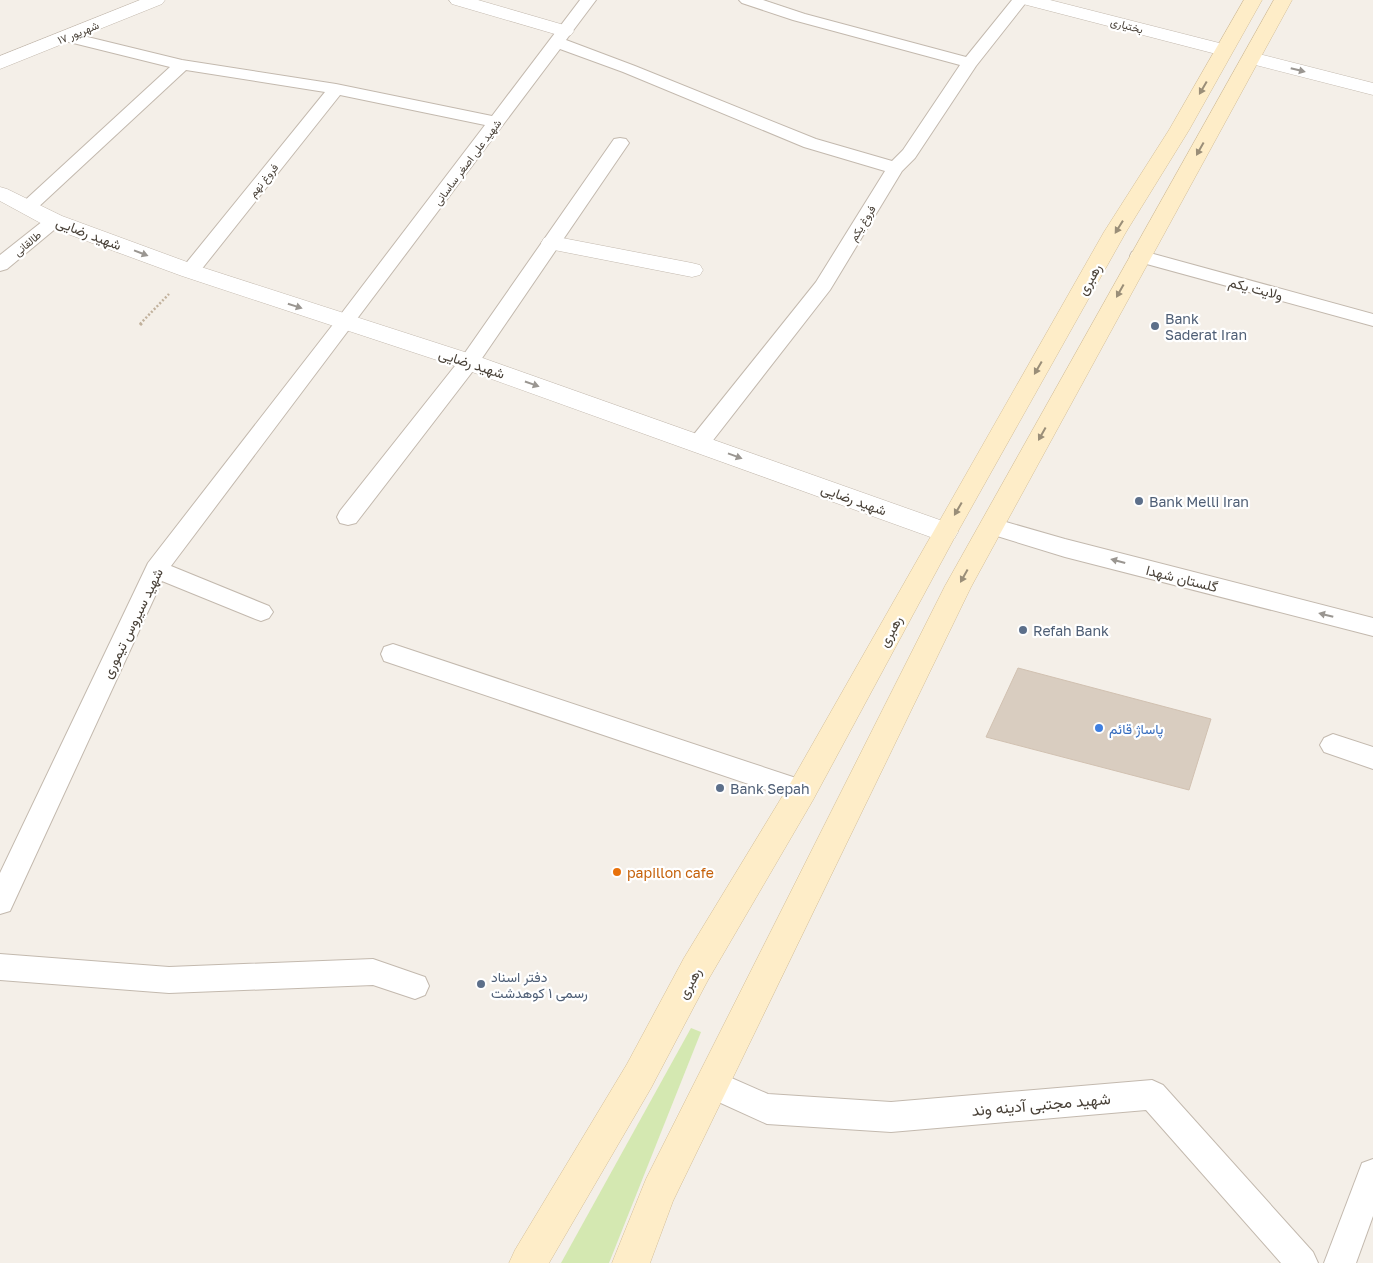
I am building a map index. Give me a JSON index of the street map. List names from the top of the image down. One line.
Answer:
{"streets":{"main road":["رهبری"],"street":["بختیاری","۱۷ شهریور","شهید رضایی"],"lane":["شهید علی اصغر ساسانی","فروغ نهم","فروغ یکم","طالقانی","ولایت یکم","گلستان شهدا","شهید سیروس تیموری","شهید مجتبی آدینه وند"]},"crossings":[["بختیاری","رهبری"],["شهید علی اصغر ساسانی","شهید رضایی"],["شهید علی اصغر ساسانی","شهید سیروس تیموری"],["فروغ نهم","شهید رضایی"],["فروغ یکم","شهید رضایی"],["شهید رضایی","طالقانی"],["شهید رضایی","رهبری"],["شهید رضایی","شهید سیروس تیموری"]],"one_way":["شهید رضایی","گلستان شهدا"],"places":["Bank Saderat Iran","Bank Melli Iran","Refah Bank","پاساژ قائم","Bank Sepah","papillon cafe","دفتر اسناد رسمی ۱ کوهدشت"]}
